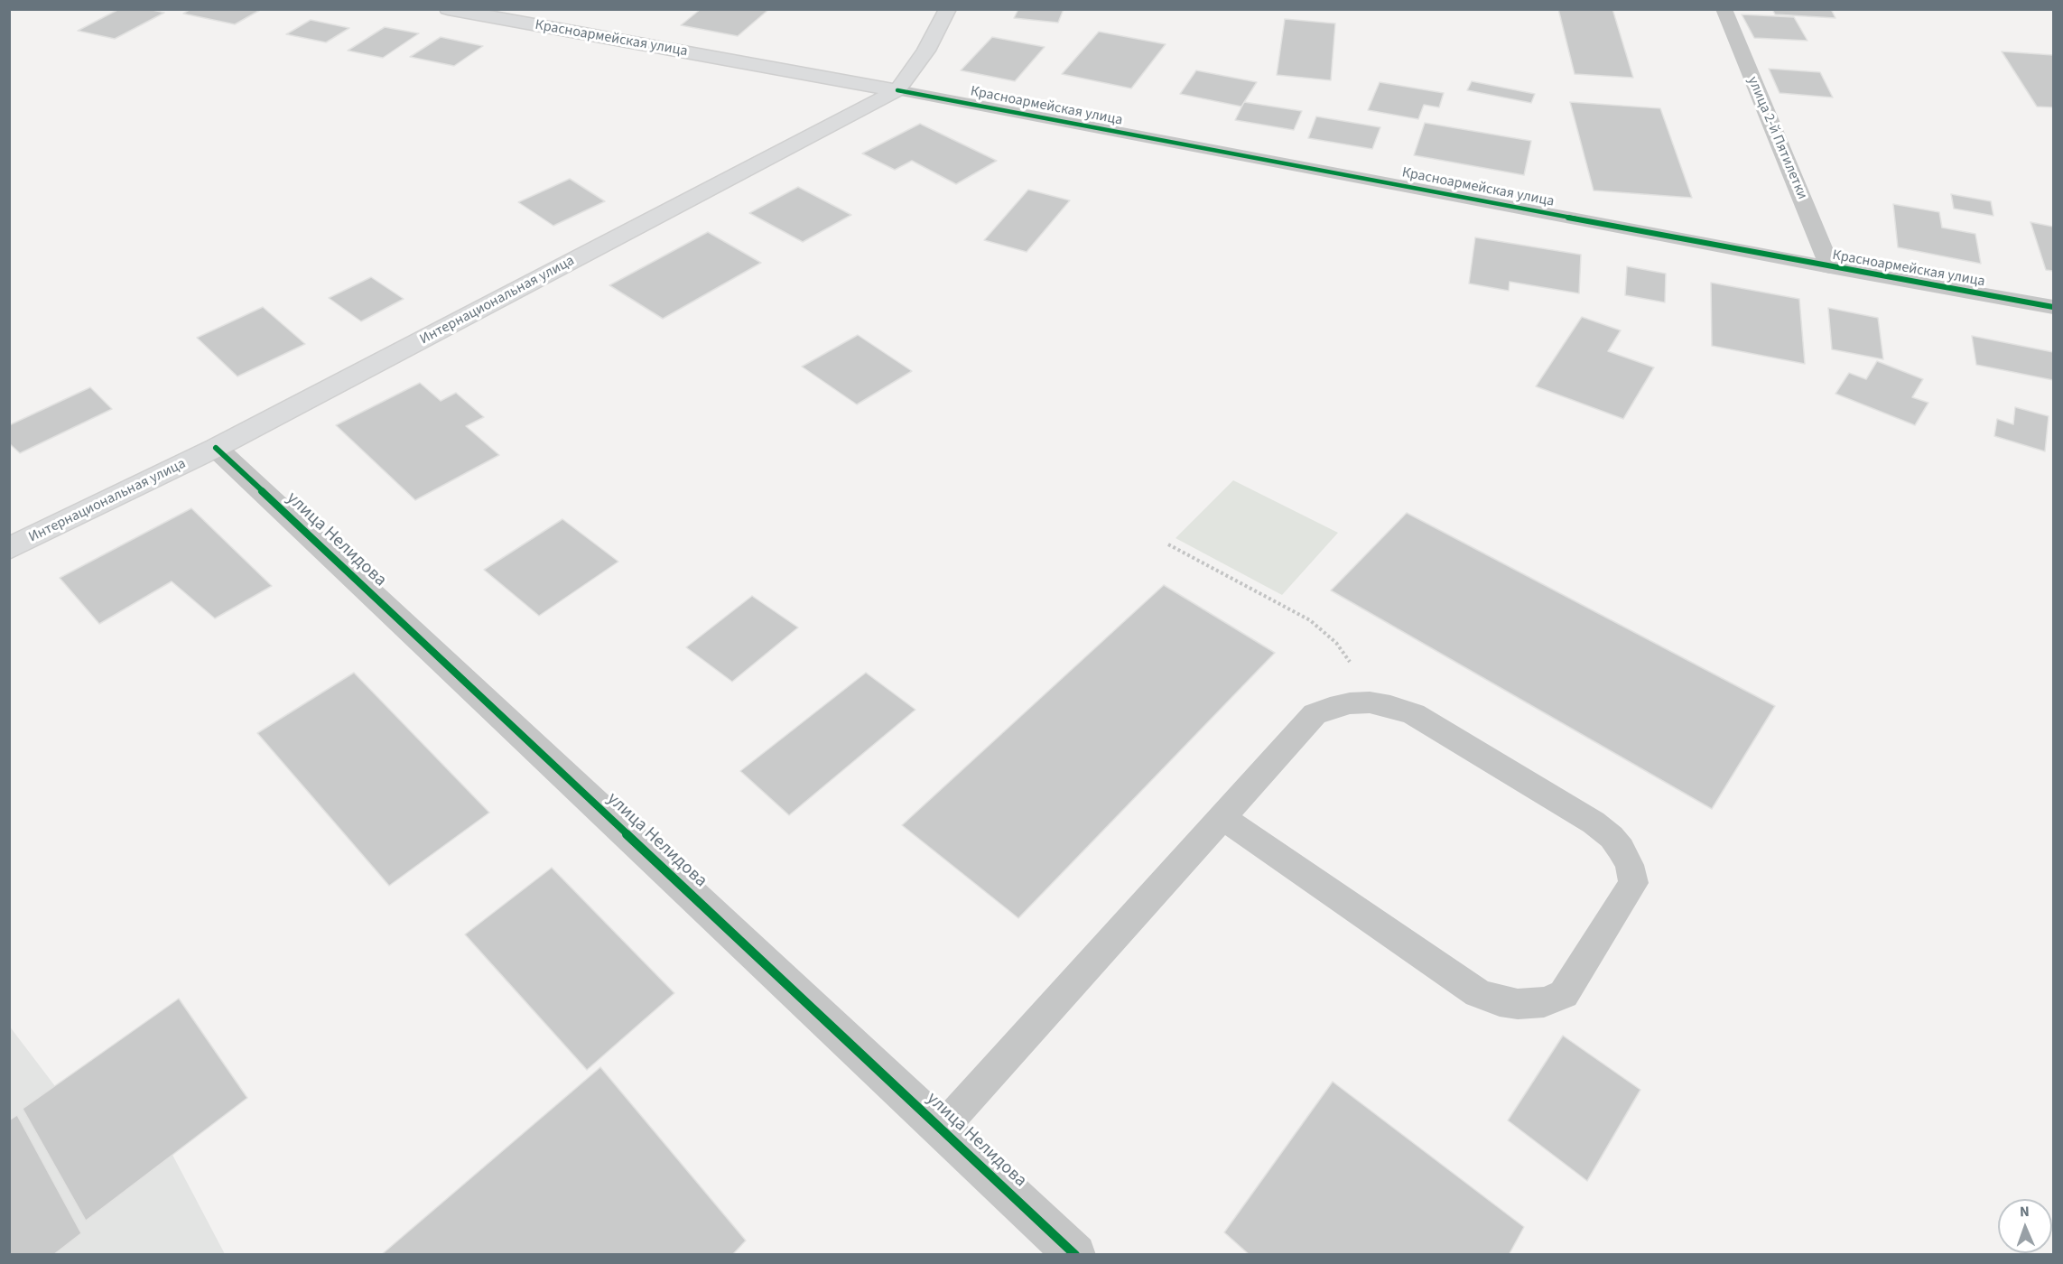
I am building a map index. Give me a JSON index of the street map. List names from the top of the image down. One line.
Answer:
{"streets":{"main road":["Красноармейская улица","Интернациональная улица"],"street":["улица 2-й Пятилетки","улица Нелидова"]},"crossings":[["Красноармейская улица","улица 2-й Пятилетки"],["Красноармейская улица","Интернациональная улица"],["Интернациональная улица","улица Нелидова"]],"north":"top"}
